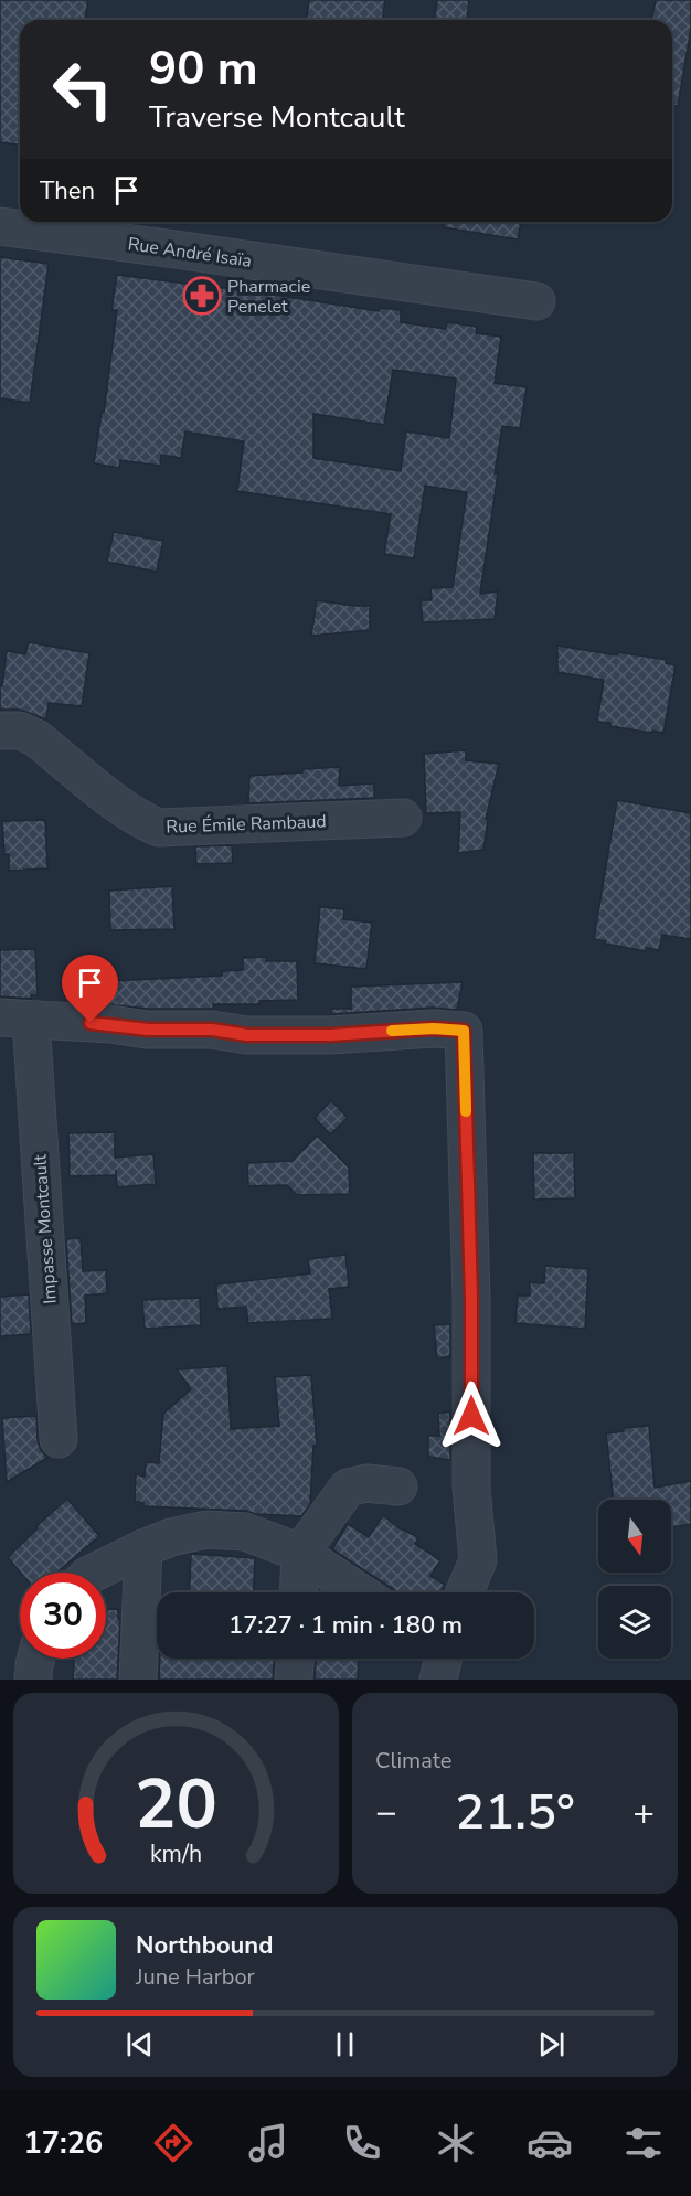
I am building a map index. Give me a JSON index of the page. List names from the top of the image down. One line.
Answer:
{"streets":{"street":["Rue André Isaïa","Rue Émile Rambaud","Impasse Montcault"]},"places":{"pharmacy":["Pharmacie Penelet"]},"north":"bottom","page":{"turn":["90 m","Traverse Montcault"],"then":"Then","limit":"30","trip":"17:27 · 1 min · 180 m","tile":"Climate","heat":["−","21.5°","+"],"song":["Northbound","June Harbor"],"tabs":"17:26","gauge":["20","km/h"]}}
